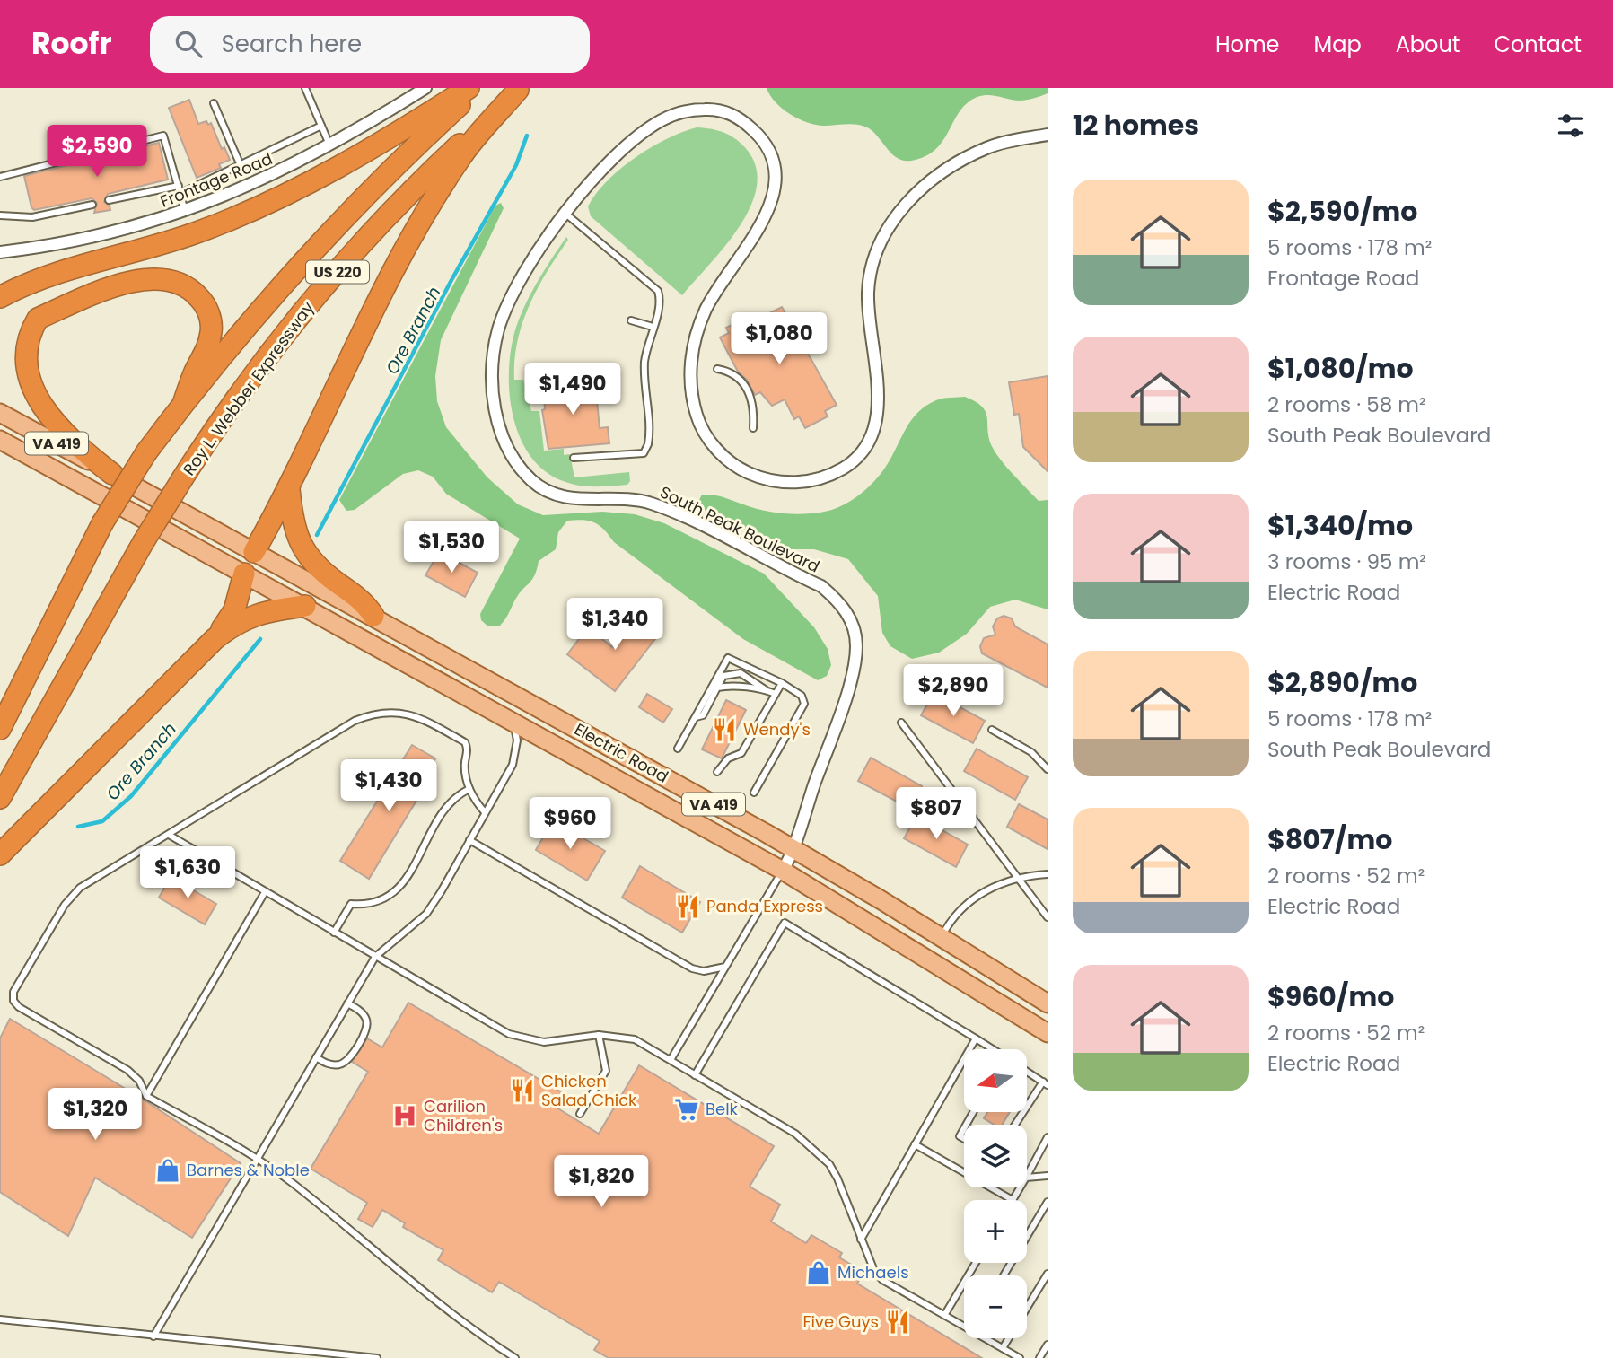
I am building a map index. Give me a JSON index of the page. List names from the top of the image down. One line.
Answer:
{"streets":{"highway":["US 220","Roy L. Webber Expressway"],"main road":["VA 419","Electric Road"],"street":["Frontage Road","South Peak Boulevard"]},"crossings":[["VA 419","Electric Road"],["South Peak Boulevard","Electric Road"]],"water":["Ore Branch"],"places":{"restaurant":["Wendy's","Panda Express","Chicken Salad Chick","Five Guys"],"supermarket":["Belk"],"hospital":["Carilion Children's"],"shop":["Barnes & Noble","Michaels"]},"north":"left","page":{"header":"Roofr","search":"Search here","nav":["Home","Map","About","Contact"],"heading":"12 homes","price":["$2,590","$1,080","$1,490","$1,530","$1,340","$2,890","$1,430","$807","$960","$1,630","$1,320","$1,820"],"list":[{"name":"$2,590/mo","note":"5 rooms · 178 m² · Frontage Road"},{"name":"$1,080/mo","note":"2 rooms · 58 m² · South Peak Boulevard"},{"name":"$1,340/mo","note":"3 rooms · 95 m² · Electric Road"},{"name":"$2,890/mo","note":"5 rooms · 178 m² · South Peak Boulevard"},{"name":"$807/mo","note":"2 rooms · 52 m² · Electric Road"},{"name":"$960/mo","note":"2 rooms · 52 m² · Electric Road"}],"map_buttons":["+","−"]}}
